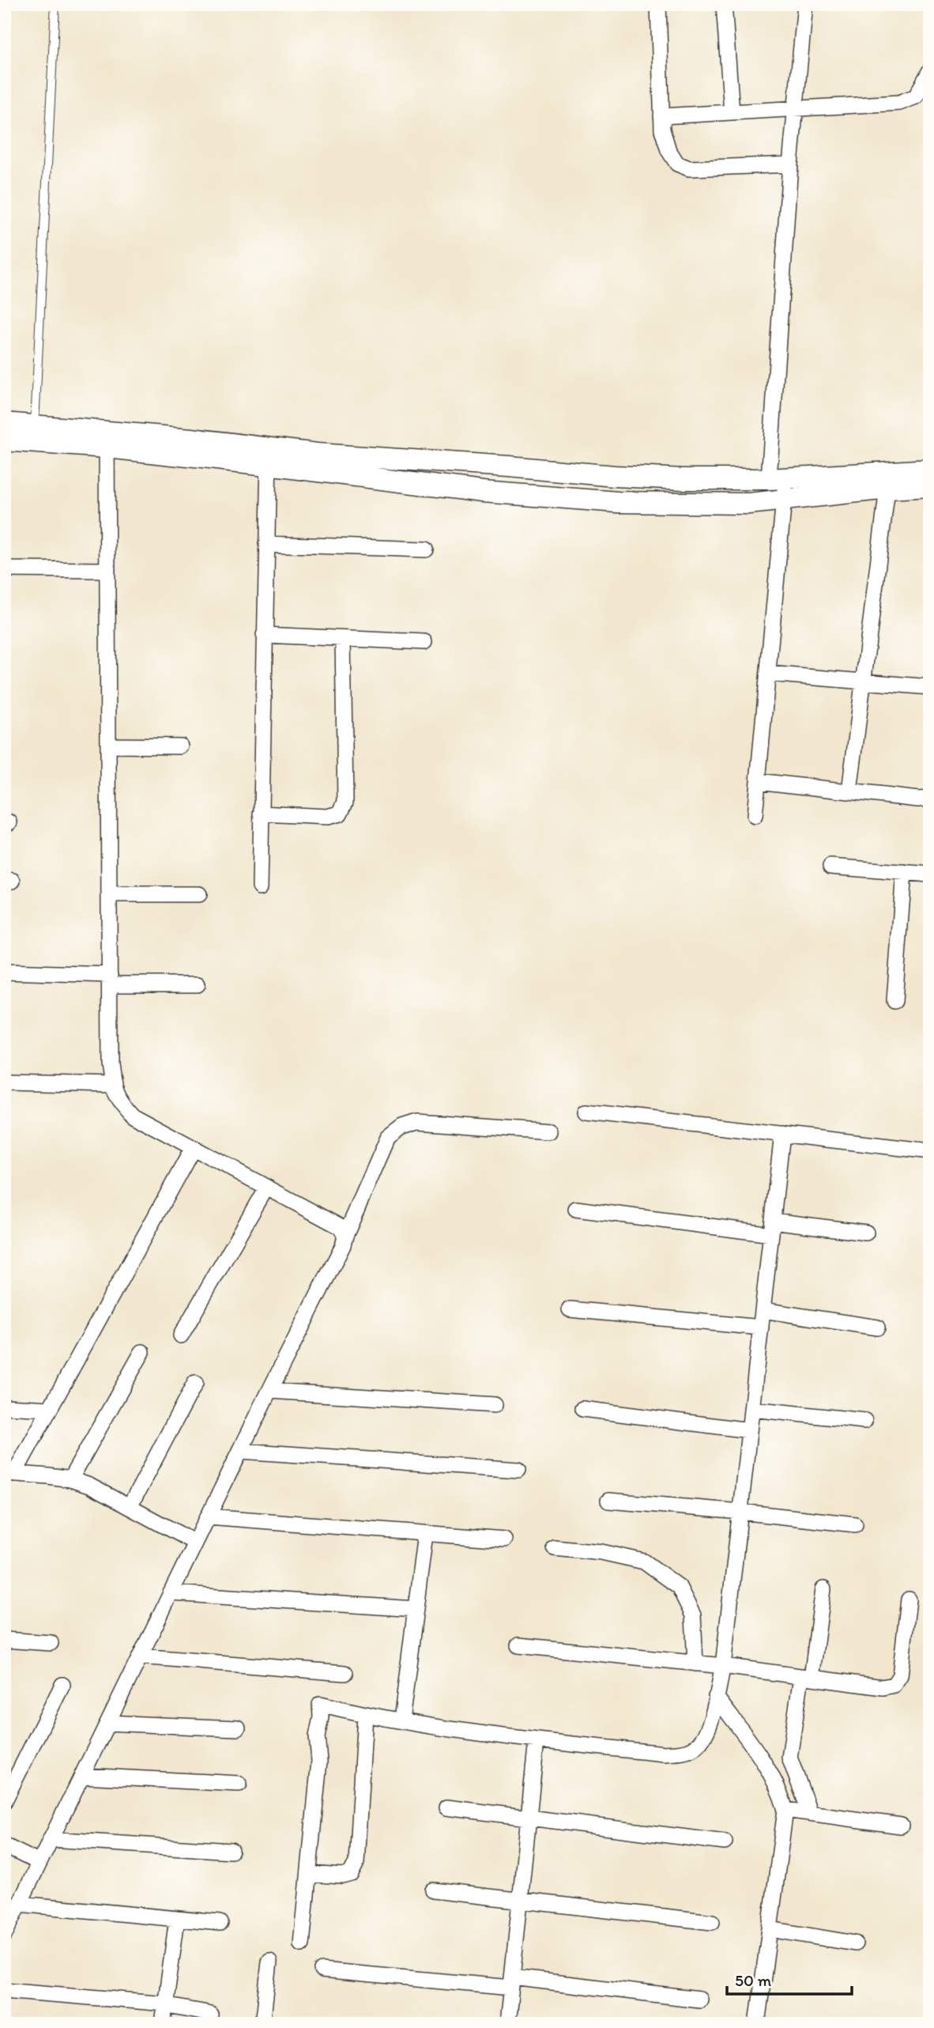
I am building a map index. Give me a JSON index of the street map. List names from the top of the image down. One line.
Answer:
{"scale_bar":"50 m"}
